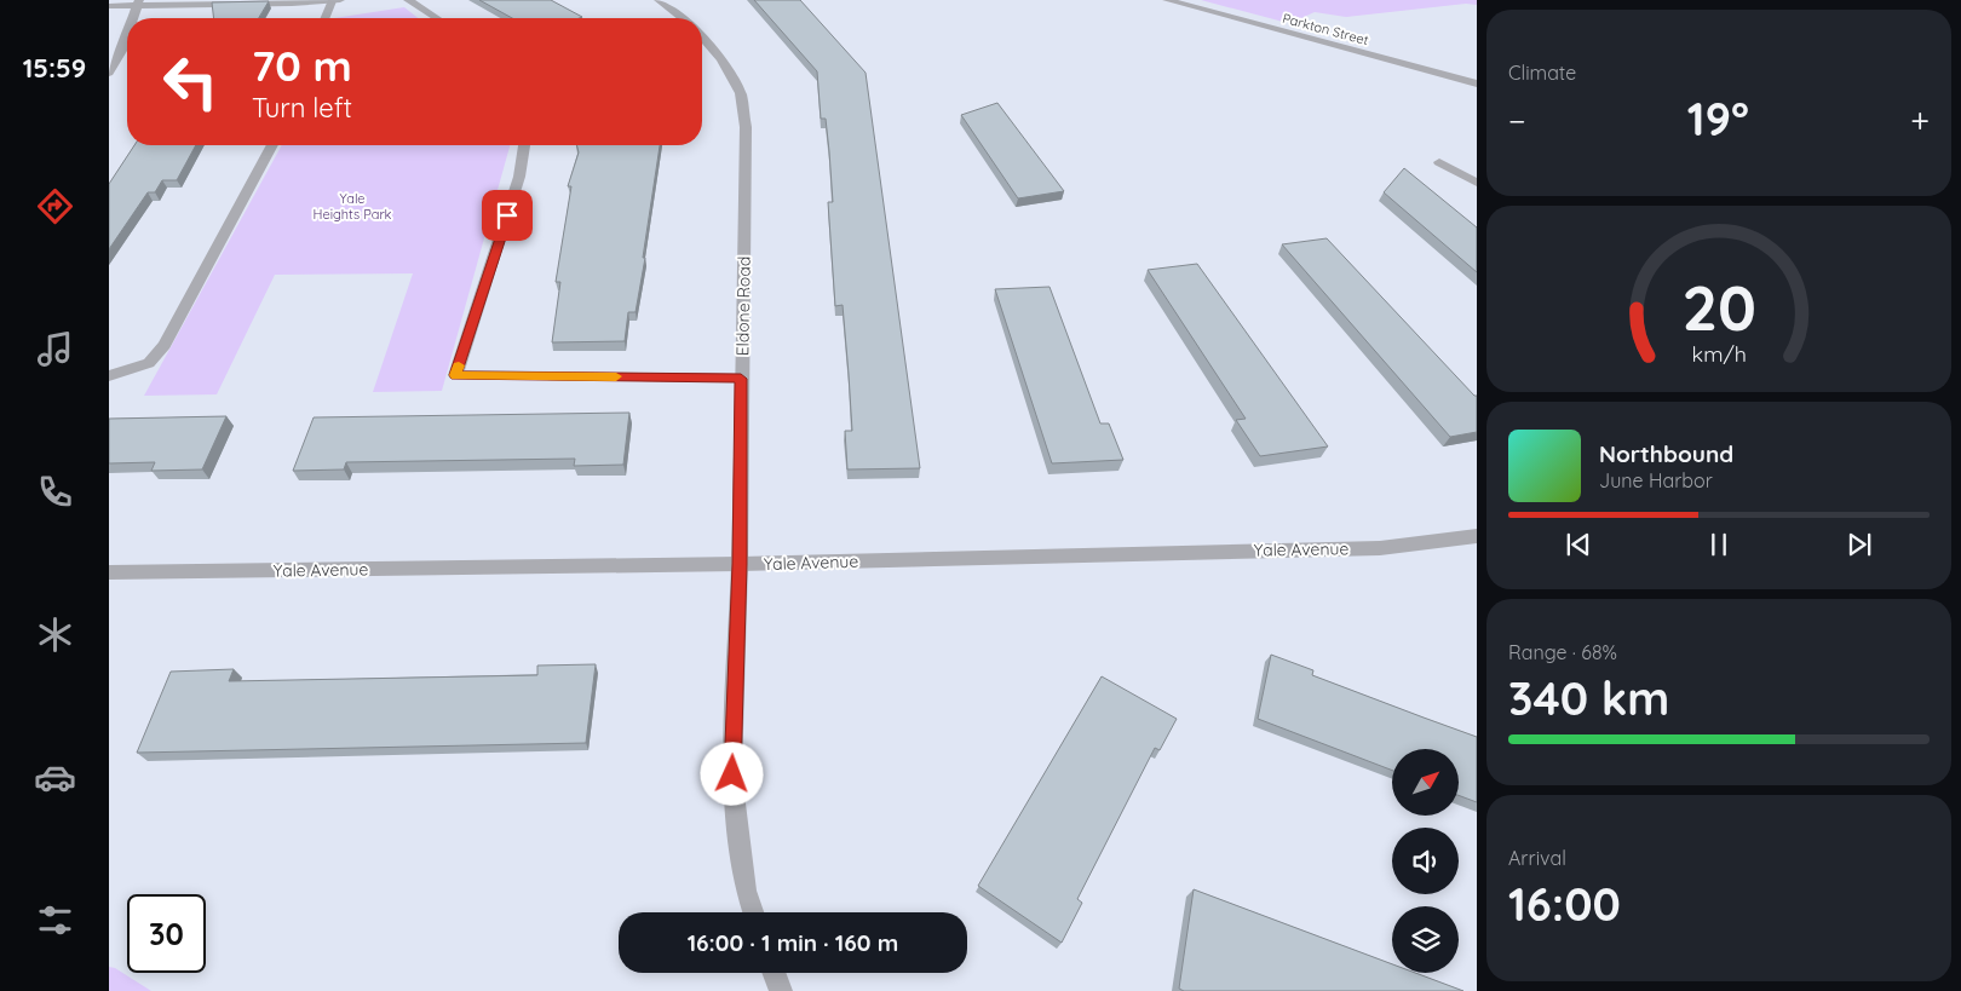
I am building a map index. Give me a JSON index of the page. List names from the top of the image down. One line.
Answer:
{"streets":{"street":["Parkton Street","Eldone Road","Yale Avenue"]},"crossings":[["Eldone Road","Yale Avenue"]],"parks":["Yale Heights Park"],"north":"top right","page":{"tabs":"15:59","tile":["Climate",["Range · 68%","340 km"],["Arrival","16:00"]],"turn":["70 m","Turn left"],"heat":["−","19°","+"],"song":["Northbound","June Harbor"],"limit":"30","trip":"16:00 · 1 min · 160 m","gauge":["20","km/h"]}}
